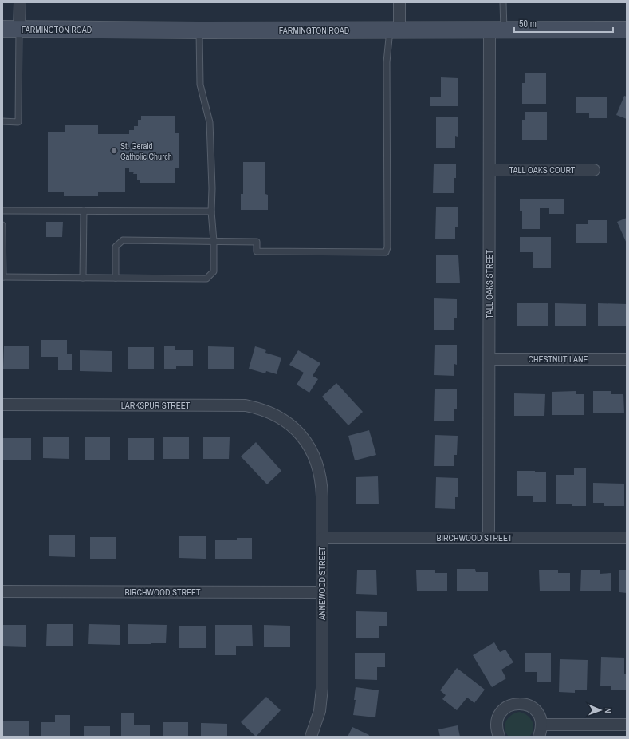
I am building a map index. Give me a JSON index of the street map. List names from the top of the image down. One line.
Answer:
{"streets":{"main road":["FARMINGTON ROAD"],"street":["TALL OAKS COURT","TALL OAKS STREET","CHESTNUT LANE","LARKSPUR STREET","BIRCHWOOD STREET","ANNEWOOD STREET"]},"crossings":[["FARMINGTON ROAD","TALL OAKS STREET"],["TALL OAKS COURT","TALL OAKS STREET"],["TALL OAKS STREET","CHESTNUT LANE"],["TALL OAKS STREET","BIRCHWOOD STREET"],["LARKSPUR STREET","ANNEWOOD STREET"],["BIRCHWOOD STREET","ANNEWOOD STREET"]],"places":["St. Gerald Catholic Church"],"scale_bar":"50 m","north":"right"}
